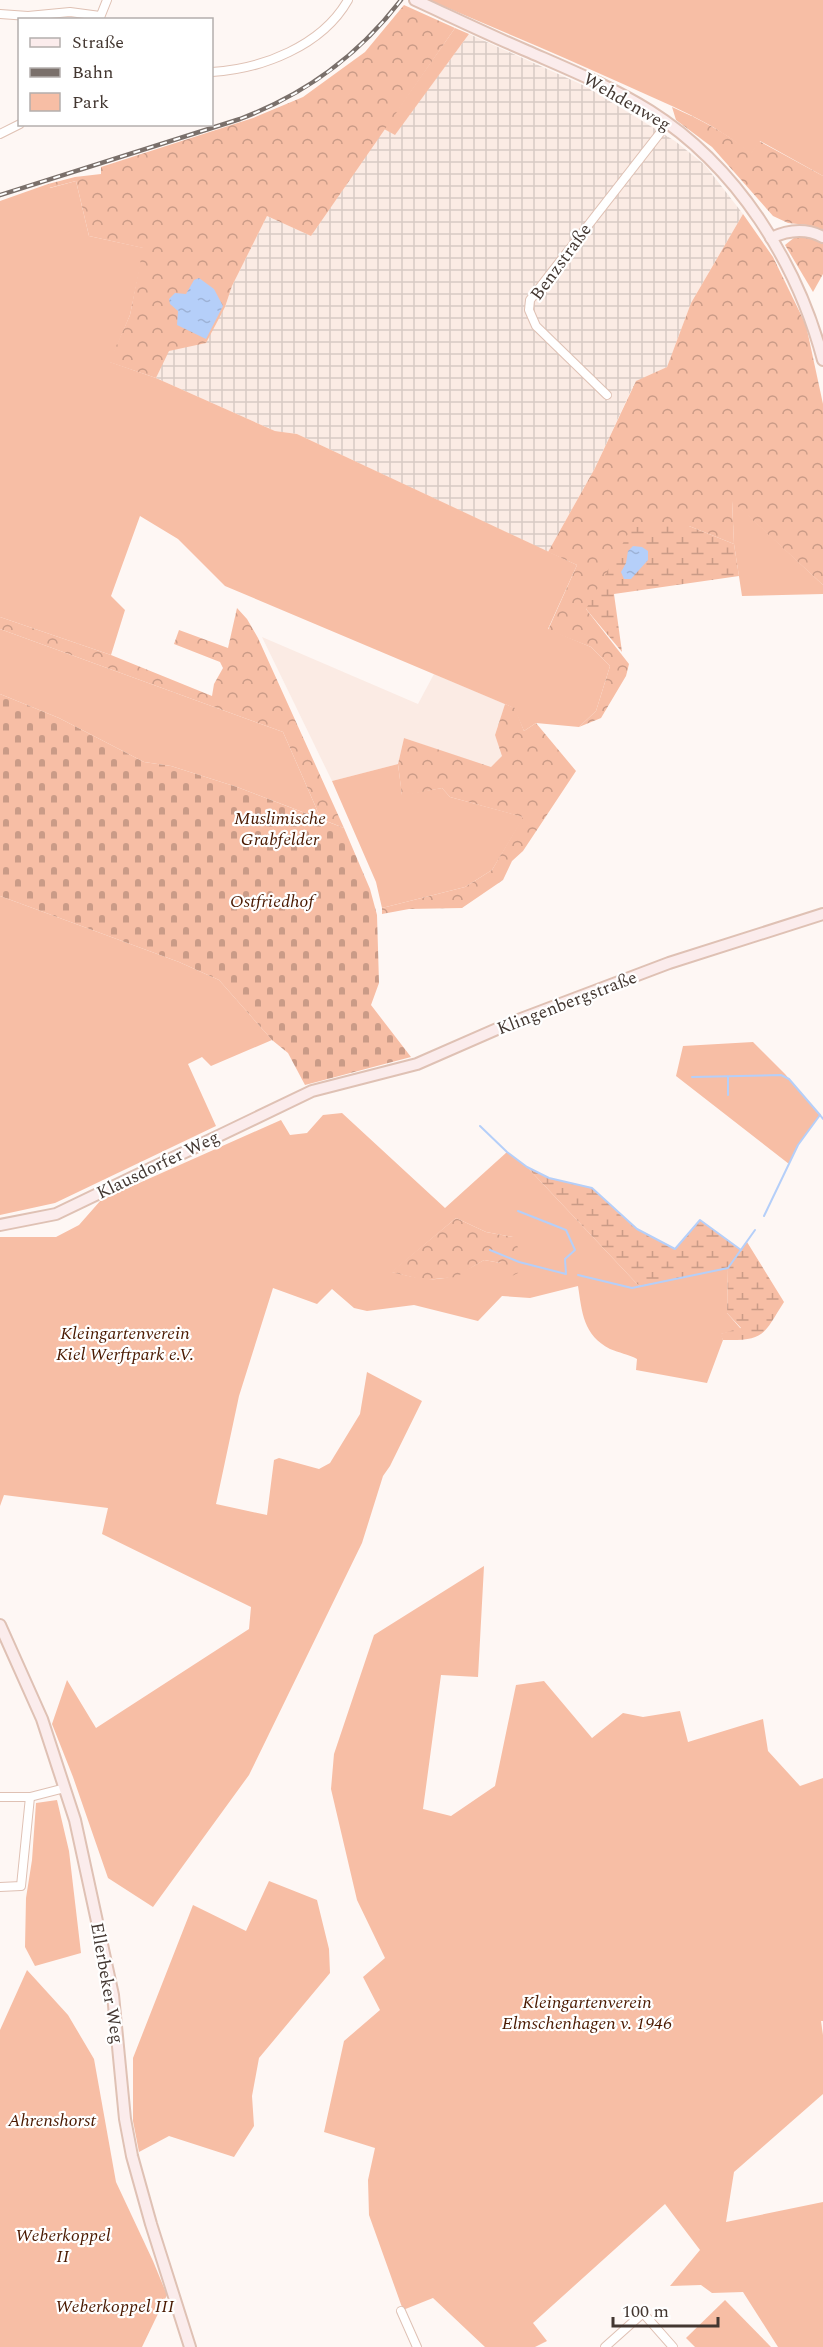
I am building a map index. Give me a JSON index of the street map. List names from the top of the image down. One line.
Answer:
{"streets":{"street":["Wehdenweg","Benzstraße","Klingenbergstraße","Klausdorfer Weg","Ellerbeker Weg"]},"crossings":[["Wehdenweg","Benzstraße"],["Klingenbergstraße","Klausdorfer Weg"]],"parks":["Muslimische Grabfelder","Ostfriedhof","Kleingartenverein Kiel Werftpark e.V.","Kleingartenverein Elmschenhagen v. 1946","Ahrenshorst","Weberkoppel II","Weberkoppel III"],"legend":["Straße","Bahn","Park"],"scale_bar":"100 m"}
